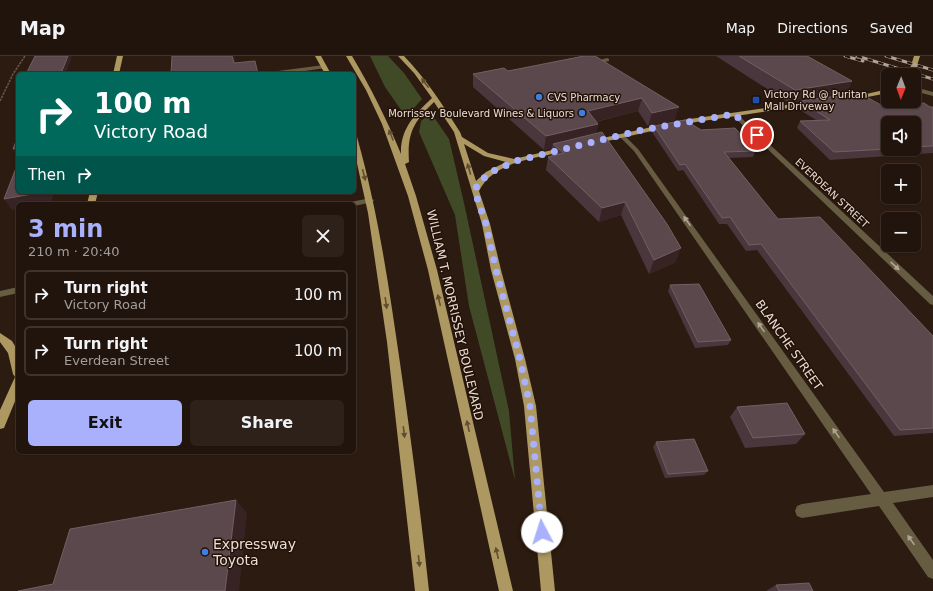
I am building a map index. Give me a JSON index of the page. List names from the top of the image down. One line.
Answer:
{"streets":{"main road":["WILLIAM T. MORRISSEY BOULEVARD"],"street":["EVERDEAN STREET","BLANCHE STREET"]},"one_way":["EVERDEAN STREET","BLANCHE STREET"],"places":{"other":["CVS Pharmacy","Morrissey Boulevard Wines & Liquors","Expressway Toyota"],"transit":["Victory Rd @ Puritan Mall Driveway"]},"north":"bottom","page":{"header":"Map","nav":["Map","Directions","Saved"],"map_buttons":["+","−"],"turn":["100 m","Victory Road"],"then":"Then","heading":["3 min","210 m · 20:40"],"list":[{"name":"Turn right","note":"Victory Road","value":"100 m"},{"name":"Turn right","note":"Everdean Street","value":"100 m"}],"buttons":["Exit","Share"]}}
